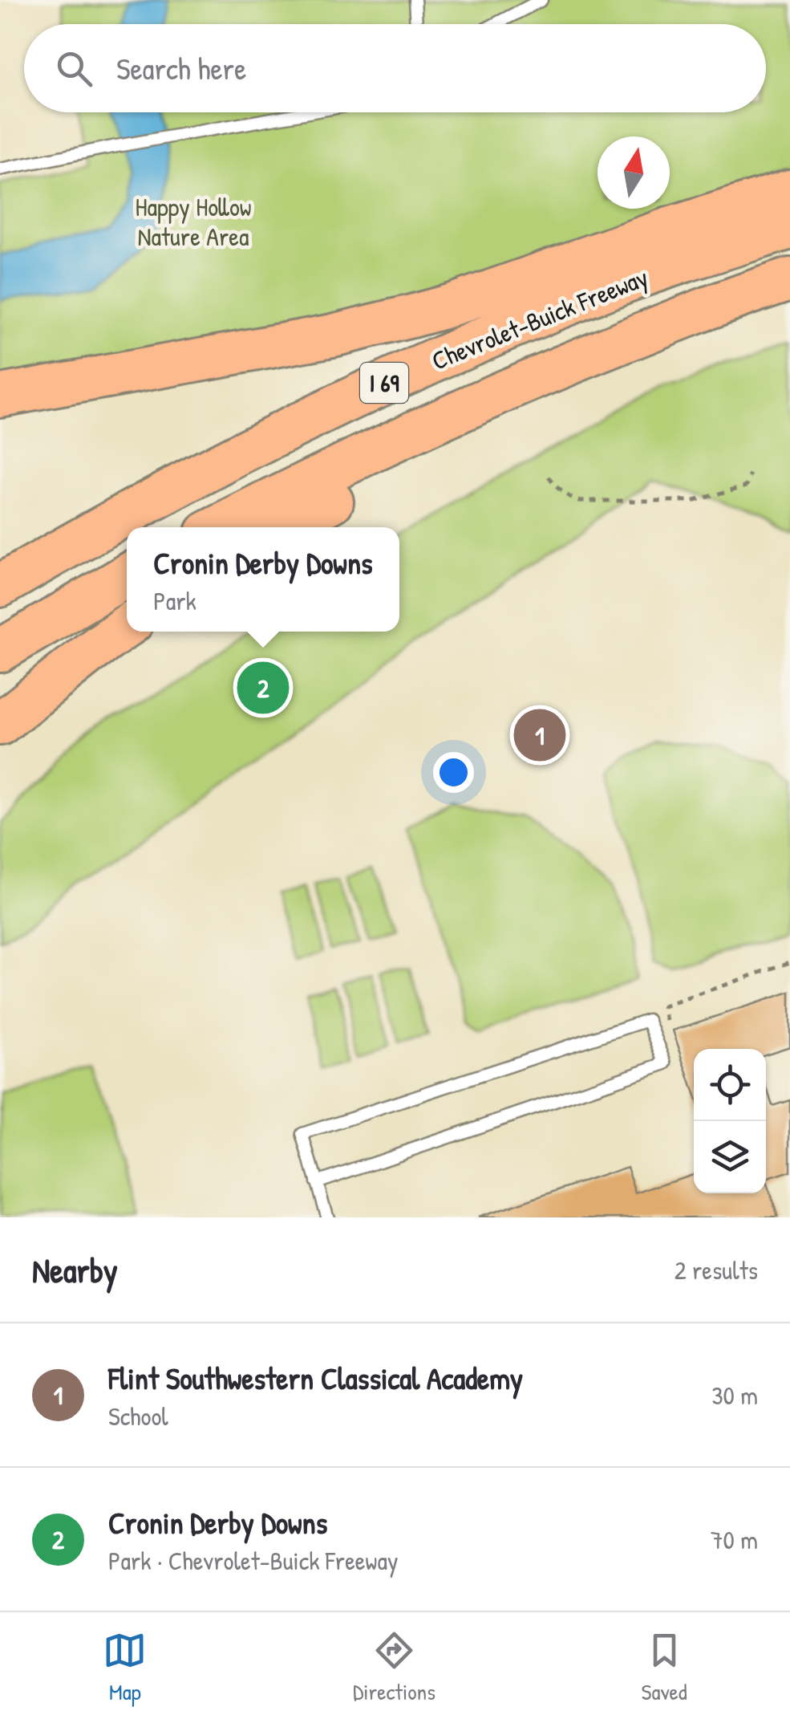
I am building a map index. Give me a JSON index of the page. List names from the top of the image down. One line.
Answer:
{"streets":{"highway":["Chevrolet-Buick Freeway","I 69"]},"parks":["Happy Hollow Nature Area"],"north":"top","page":{"search":"Search here","popup":["Cronin Derby Downs","Park"],"pins":["2","1"],"heading":["Nearby","2 results"],"list":[{"mark":"1","name":"Flint Southwestern Classical Academy","note":"School","value":"30 m"},{"mark":"2","name":"Cronin Derby Downs","note":"Park · Chevrolet-Buick Freeway","value":"70 m"}],"nav":["Map","Directions","Saved"]}}
